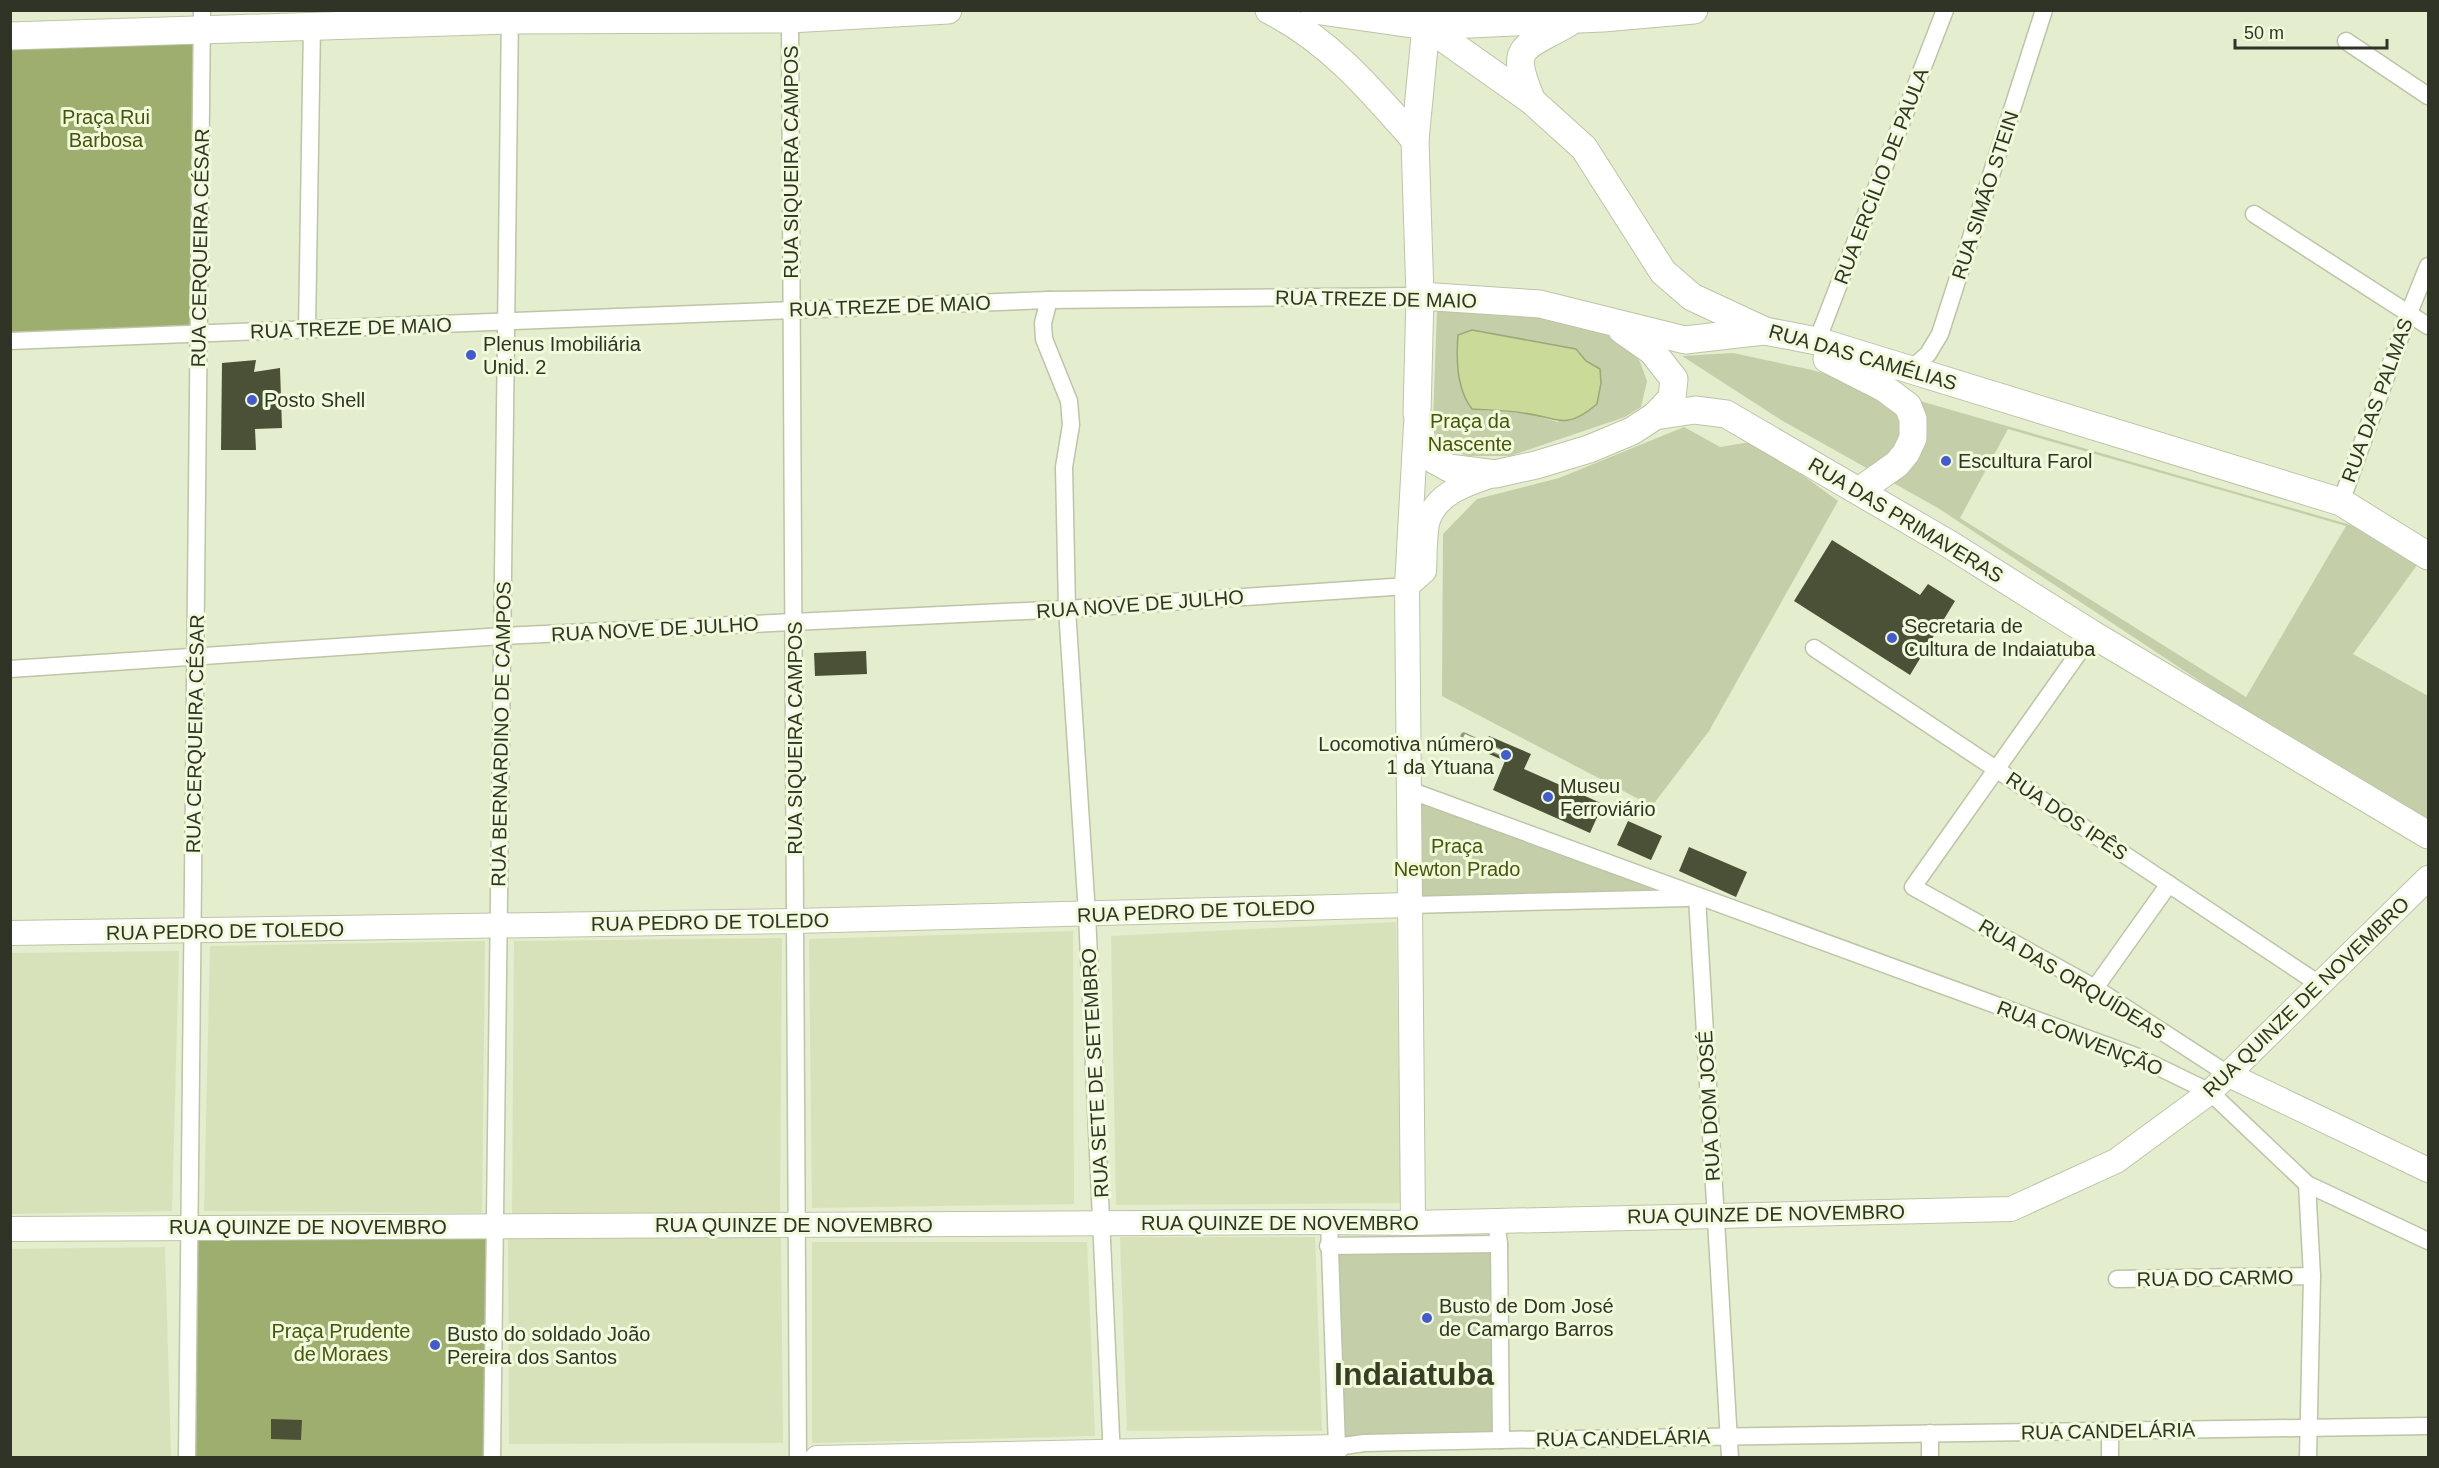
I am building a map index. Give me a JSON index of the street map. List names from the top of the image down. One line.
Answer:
{"streets":{"main road":["RUA TREZE DE MAIO","RUA DAS CAMÉLIAS","RUA DAS PRIMAVERAS"],"street":["RUA SIQUEIRA CAMPOS","RUA ERCÍLIO DE PAULA","RUA SIMÃO STEIN","RUA CERQUEIRA CÉSAR","RUA DAS PALMAS","RUA NOVE DE JULHO","RUA BERNARDINO DE CAMPOS","RUA DOS IPÊS","RUA PEDRO DE TOLEDO","RUA DAS ORQUÍDEAS","RUA QUINZE DE NOVEMBRO","RUA CONVENÇÃO","RUA SETE DE SETEMBRO","RUA DOM JOSÉ","RUA DO CARMO","RUA CANDELÁRIA"]},"crossings":[["RUA SIQUEIRA CAMPOS","RUA TREZE DE MAIO"],["RUA SIQUEIRA CAMPOS","RUA NOVE DE JULHO"],["RUA SIQUEIRA CAMPOS","RUA PEDRO DE TOLEDO"],["RUA SIQUEIRA CAMPOS","RUA QUINZE DE NOVEMBRO"],["RUA ERCÍLIO DE PAULA","RUA DAS CAMÉLIAS"],["RUA SIMÃO STEIN","RUA DAS CAMÉLIAS"],["RUA CERQUEIRA CÉSAR","RUA TREZE DE MAIO"],["RUA CERQUEIRA CÉSAR","RUA NOVE DE JULHO"],["RUA CERQUEIRA CÉSAR","RUA PEDRO DE TOLEDO"],["RUA CERQUEIRA CÉSAR","RUA QUINZE DE NOVEMBRO"],["RUA TREZE DE MAIO","RUA DAS CAMÉLIAS"],["RUA TREZE DE MAIO","RUA BERNARDINO DE CAMPOS"],["RUA TREZE DE MAIO","RUA SETE DE SETEMBRO"],["RUA DAS CAMÉLIAS","RUA DAS PALMAS"],["RUA DAS PRIMAVERAS","RUA NOVE DE JULHO"],["RUA NOVE DE JULHO","RUA BERNARDINO DE CAMPOS"],["RUA NOVE DE JULHO","RUA SETE DE SETEMBRO"],["RUA BERNARDINO DE CAMPOS","RUA PEDRO DE TOLEDO"],["RUA BERNARDINO DE CAMPOS","RUA QUINZE DE NOVEMBRO"],["RUA DOS IPÊS","RUA DAS ORQUÍDEAS"],["RUA DOS IPÊS","RUA QUINZE DE NOVEMBRO"],["RUA PEDRO DE TOLEDO","RUA SETE DE SETEMBRO"],["RUA DAS ORQUÍDEAS","RUA QUINZE DE NOVEMBRO"],["RUA QUINZE DE NOVEMBRO","RUA CONVENÇÃO"],["RUA QUINZE DE NOVEMBRO","RUA SETE DE SETEMBRO"],["RUA QUINZE DE NOVEMBRO","RUA DOM JOSÉ"],["RUA CONVENÇÃO","RUA DOM JOSÉ"],["RUA SETE DE SETEMBRO","RUA CANDELÁRIA"],["RUA DOM JOSÉ","RUA CANDELÁRIA"]],"districts":["Indaiatuba"],"parks":["Praça Rui Barbosa","Praça da Nascente","Praça Newton Prado","Praça Prudente de Moraes"],"places":["Plenus Imobiliária Unid. 2","Posto Shell","Escultura Farol","Secretaria de Cultura de Indaiatuba","Locomotiva número 1 da Ytuana","Museu Ferroviário","Busto de Dom José de Camargo Barros","Busto do soldado João Pereira dos Santos"],"scale_bar":"50 m"}
